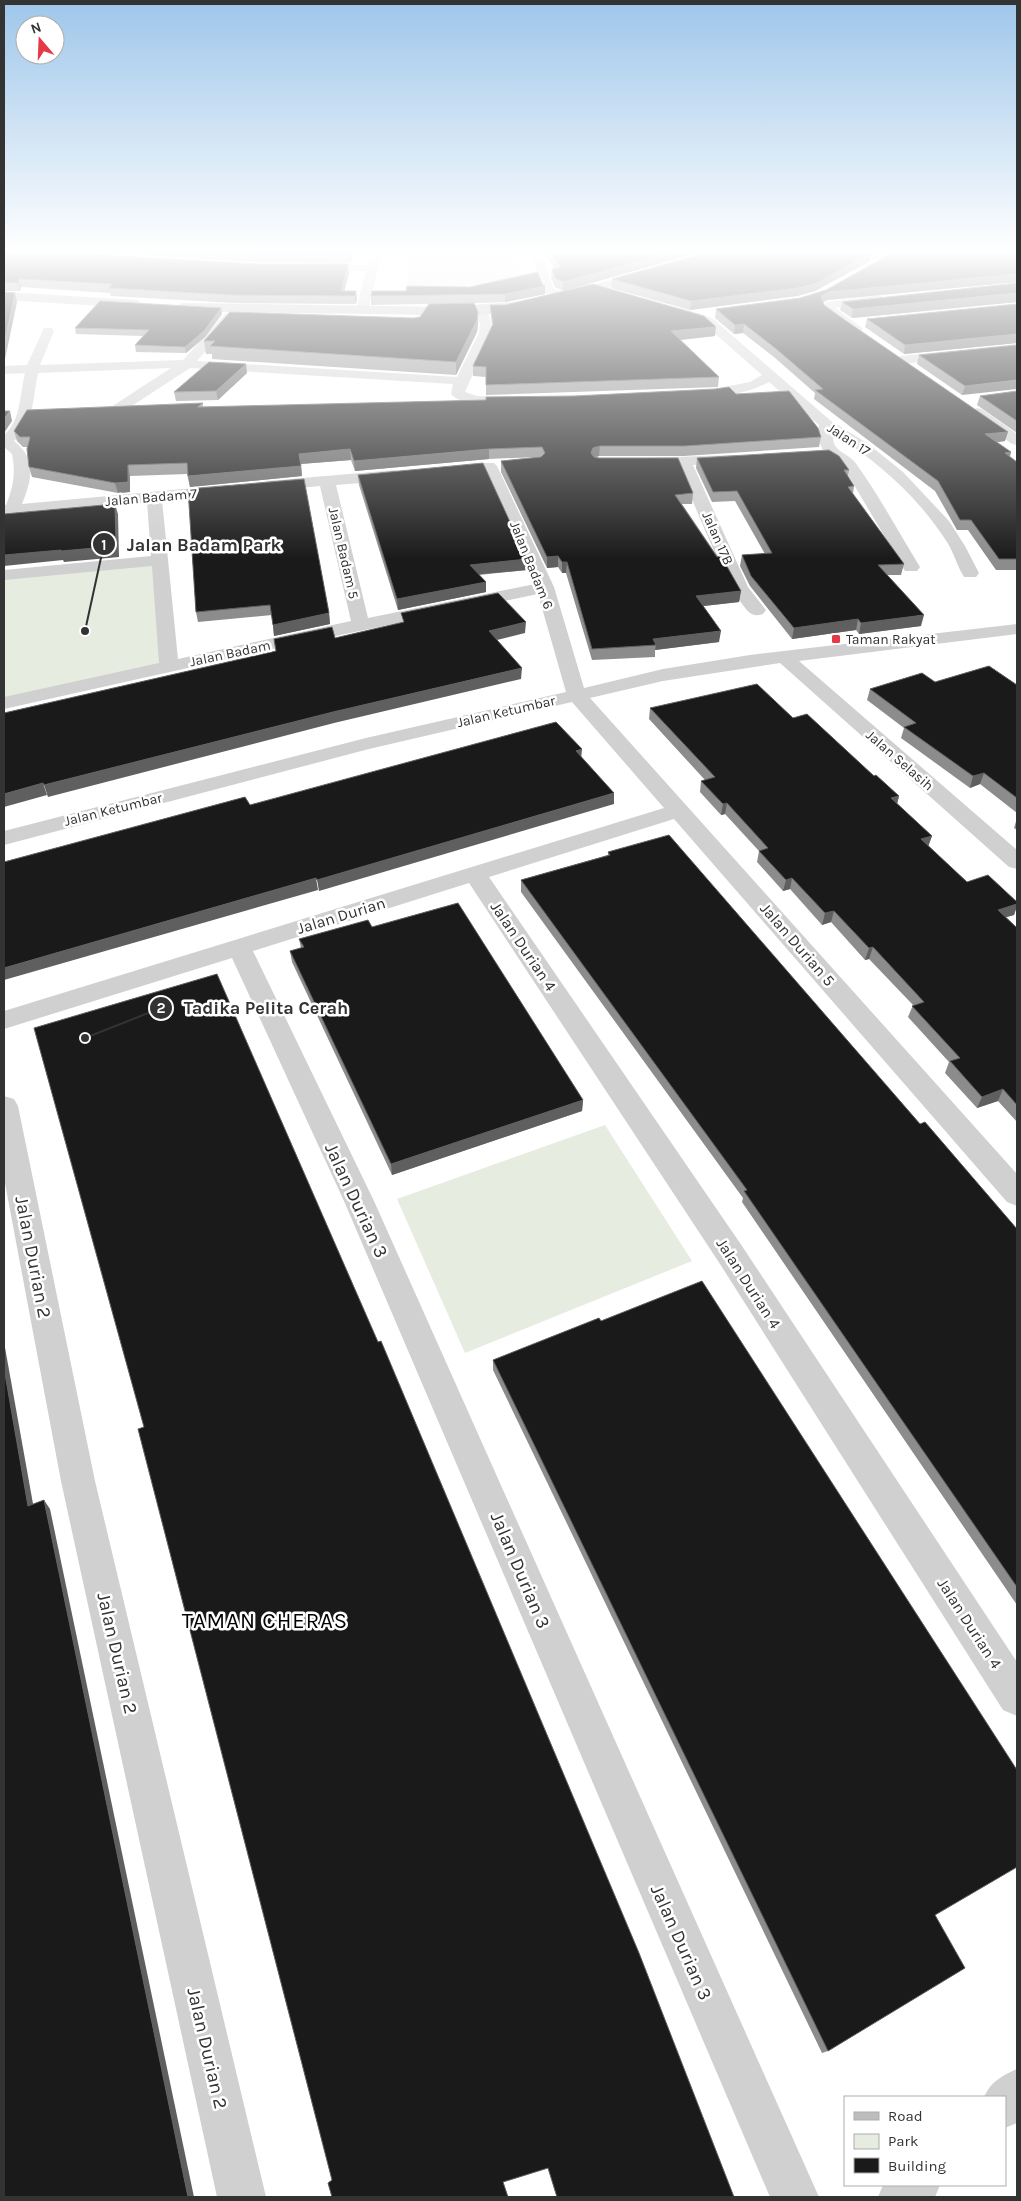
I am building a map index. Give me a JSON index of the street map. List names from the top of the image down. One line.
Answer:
{"streets":{"street":["Jalan 17","Jalan Badam 7","Jalan 17B","Jalan Badam 5","Jalan Badam 6","Jalan Badam","Jalan Ketumbar","Jalan Selasih","Jalan Durian","Jalan Durian 5","Jalan Durian 4","Jalan Durian 3","Jalan Durian 2"]},"crossings":[["Jalan Badam 7","Jalan Badam 5"],["Jalan Badam 5","Jalan Badam"],["Jalan Badam 6","Jalan Badam"],["Jalan Badam 6","Jalan Ketumbar"],["Jalan Badam 6","Jalan Durian 5"],["Jalan Ketumbar","Jalan Selasih"],["Jalan Ketumbar","Jalan Durian 5"],["Jalan Durian","Jalan Durian 5"],["Jalan Durian","Jalan Durian 4"],["Jalan Durian","Jalan Durian 3"]],"districts":["TAMAN CHERAS"],"places":{"other":["Jalan Badam Park","Tadika Pelita Cerah"],"transit":["Taman Rakyat"]},"legend":["Road","Park","Building"],"north":"top"}
